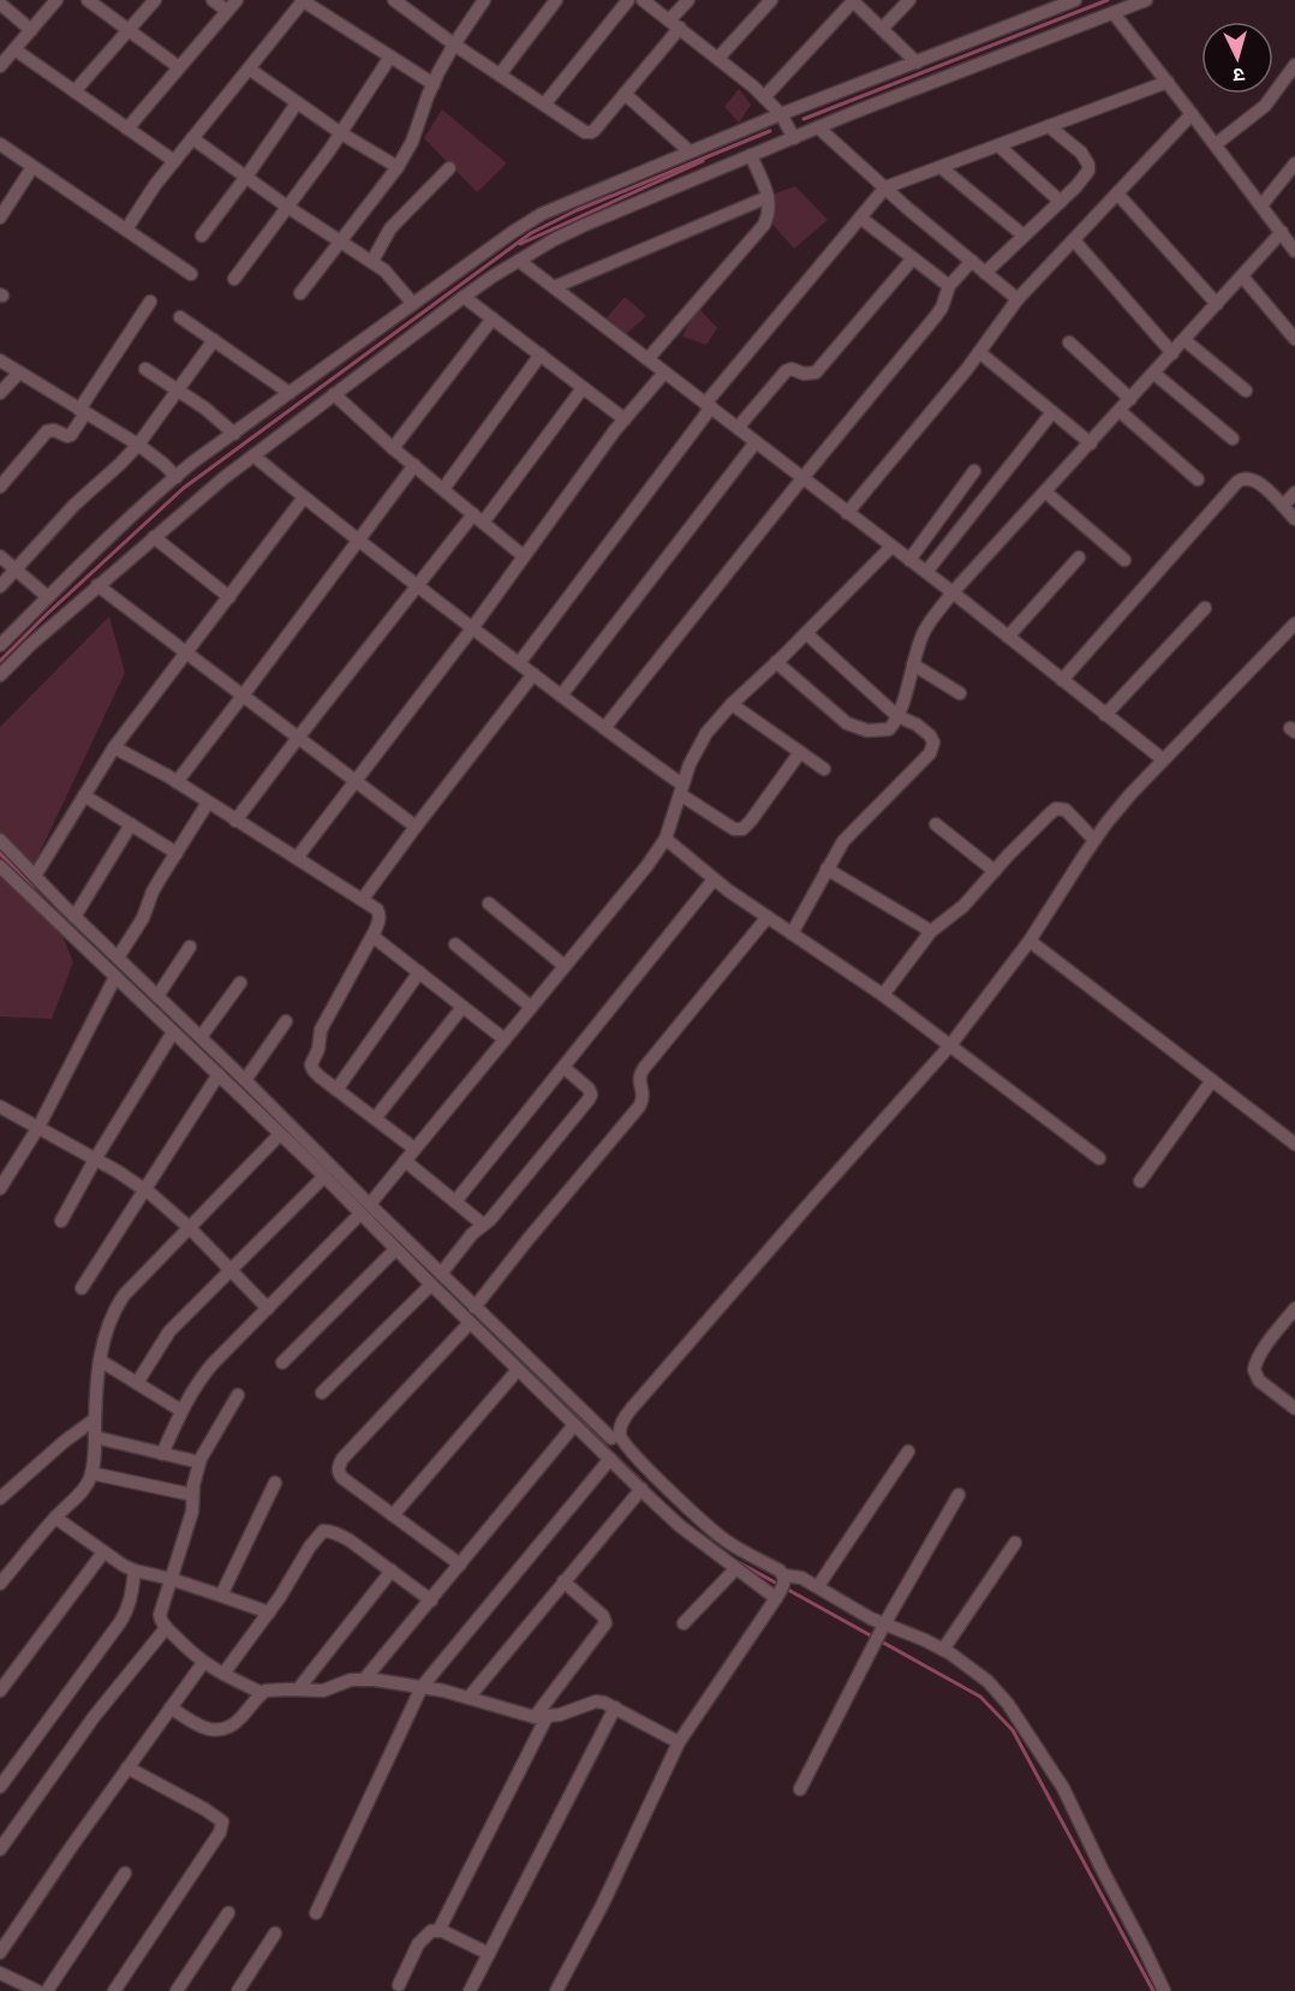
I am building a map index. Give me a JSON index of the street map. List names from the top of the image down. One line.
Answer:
{"north":"bottom"}
